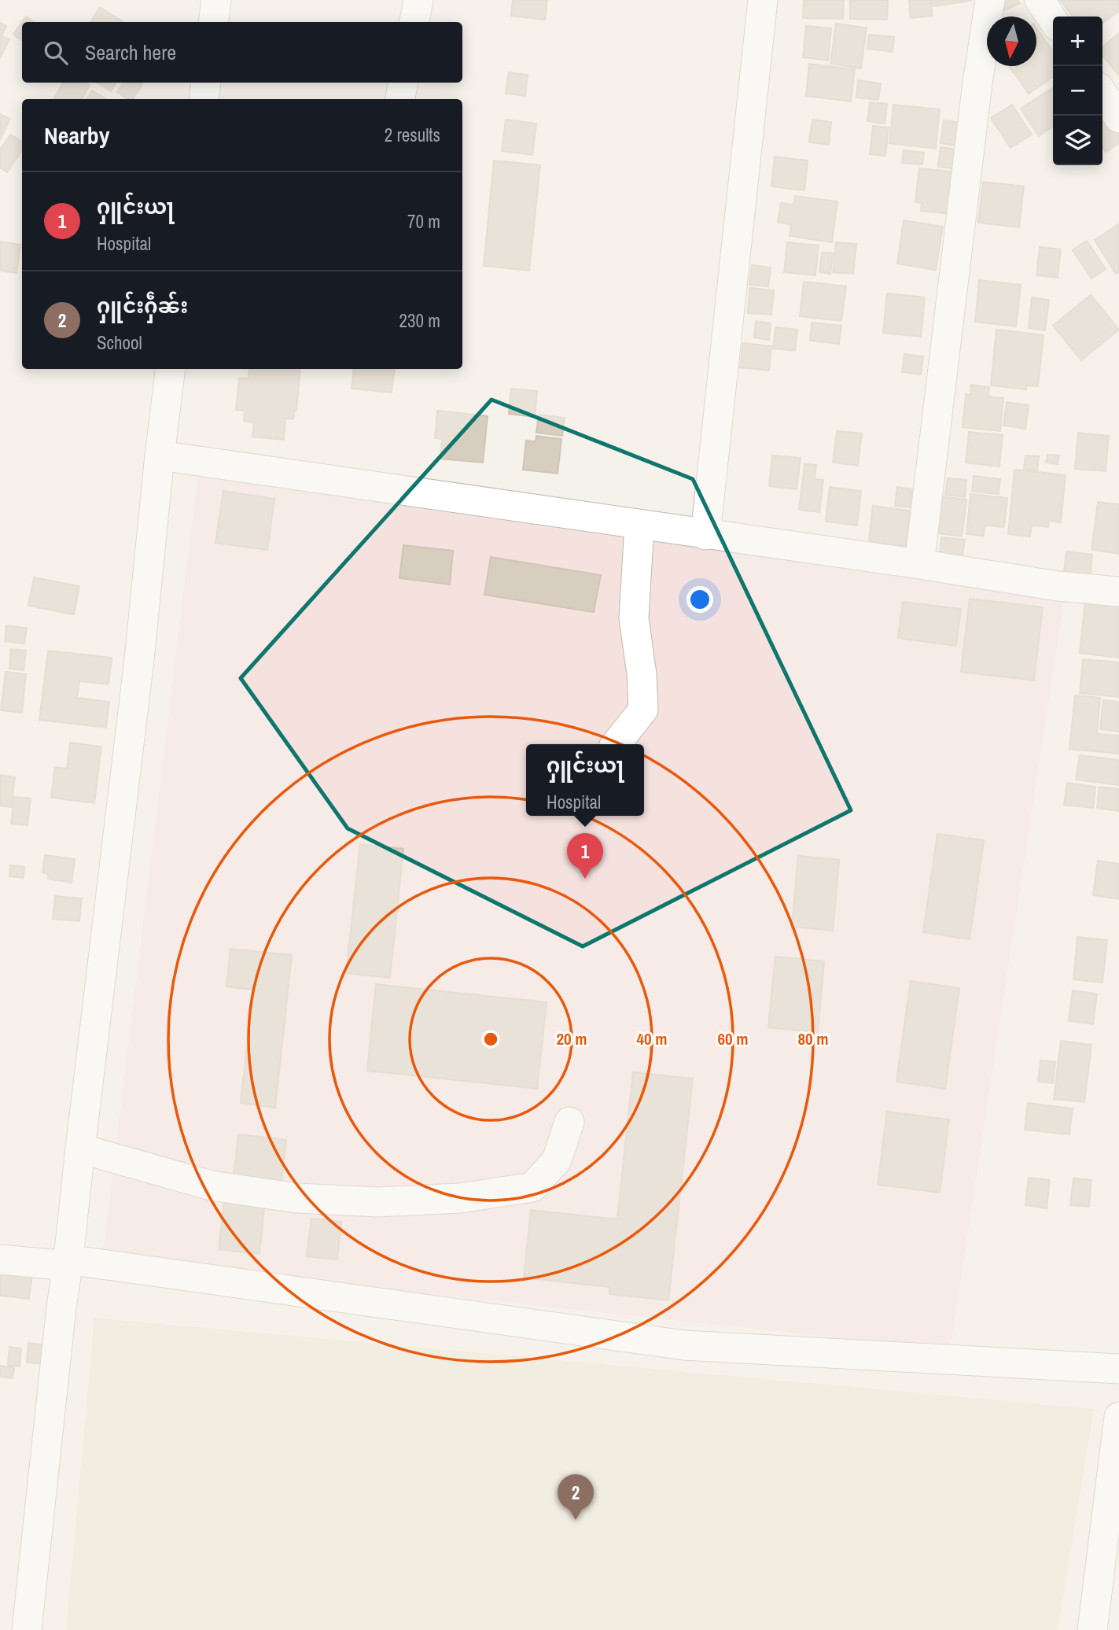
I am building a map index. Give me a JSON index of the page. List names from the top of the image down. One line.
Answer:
{"north":"bottom","page":{"map_buttons":["+","−"],"search":"Search here","heading":["Nearby","2 results"],"list":[{"mark":"1","name":"ႁူင်းယႃ","note":"Hospital","value":"70 m"},{"mark":"2","name":"ႁူင်းႁဵၼ်း","note":"School","value":"230 m"}],"popup":["ႁူင်းယႃ","Hospital"],"pins":["1","2"]},"rings":["20 m","40 m","60 m","80 m"]}
